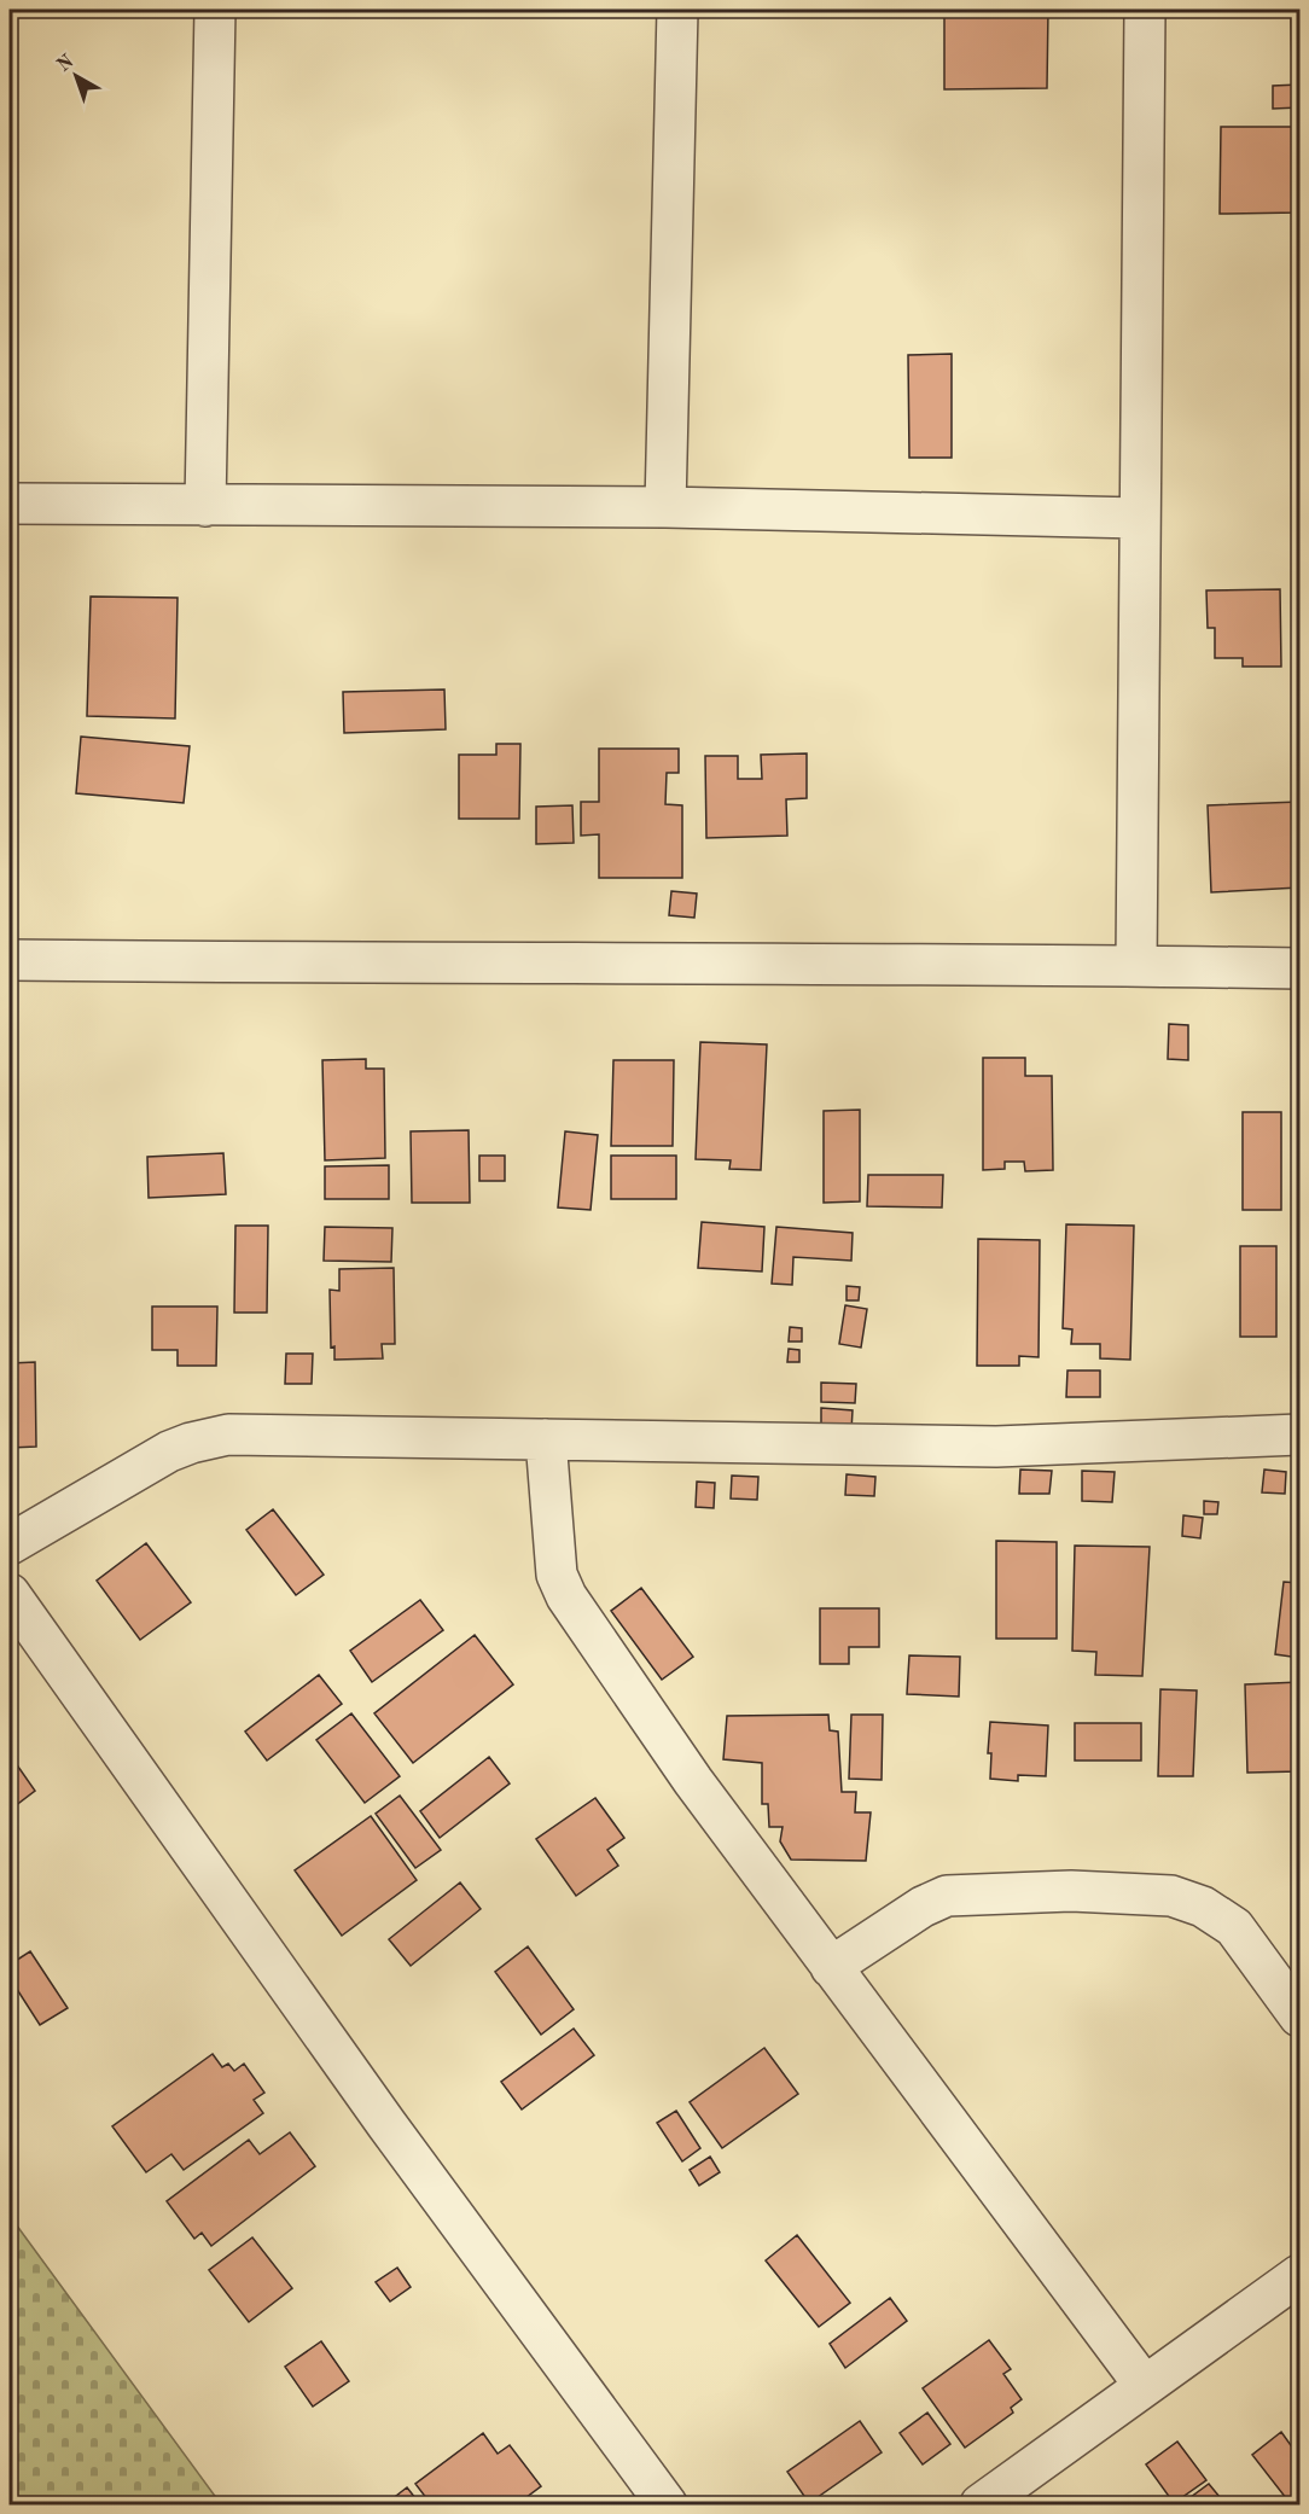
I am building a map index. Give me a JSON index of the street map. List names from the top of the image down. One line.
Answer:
{"north":"top left"}
